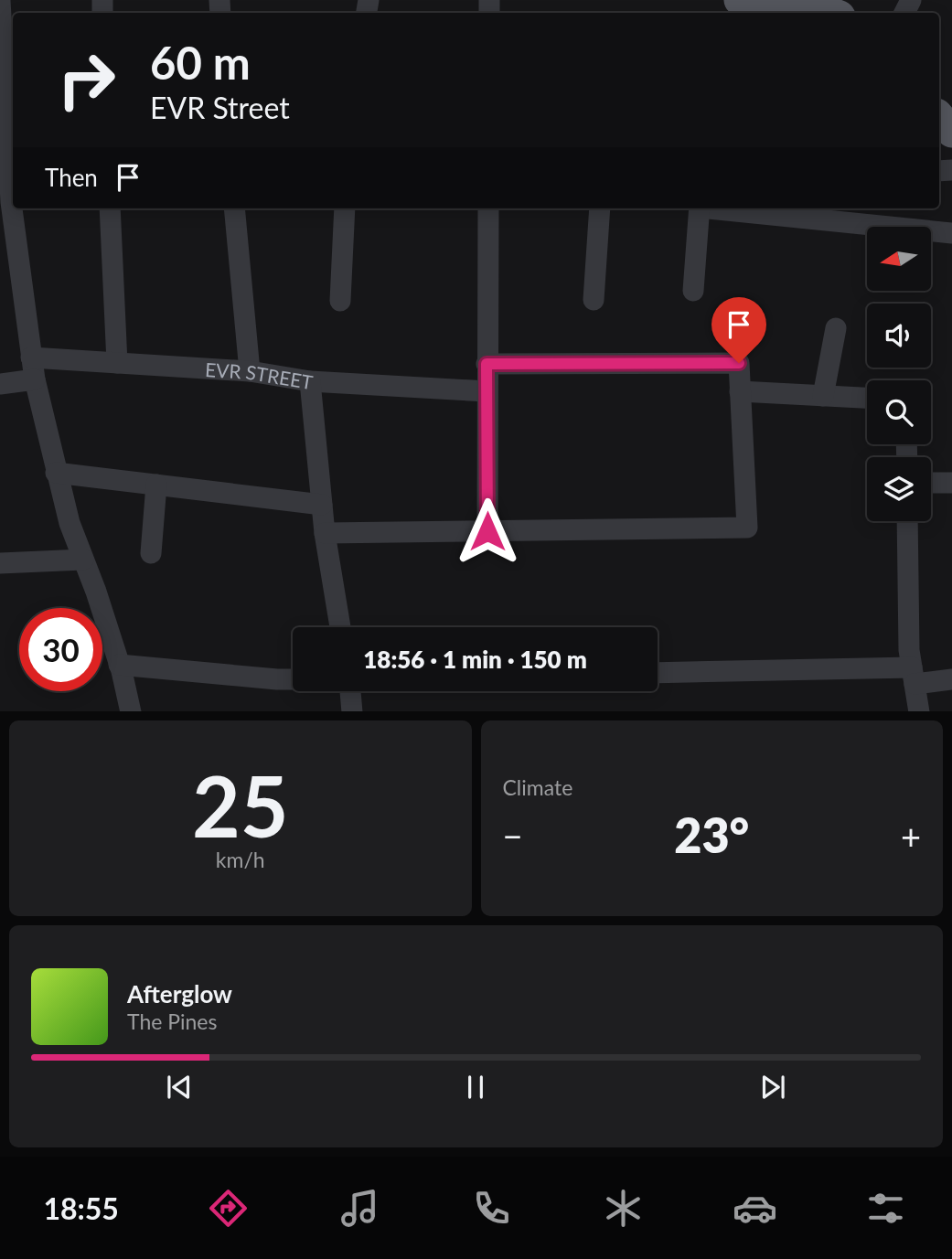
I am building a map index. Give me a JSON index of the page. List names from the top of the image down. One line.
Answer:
{"streets":{"street":["EVR STREET"]},"north":"left","page":{"turn":["60 m","EVR Street"],"then":"Then","limit":"30","trip":"18:56 · 1 min · 150 m","tile":[["25","km/h"],"Climate"],"heat":["−","23°","+"],"song":["Afterglow","The Pines"],"tabs":"18:55"}}
